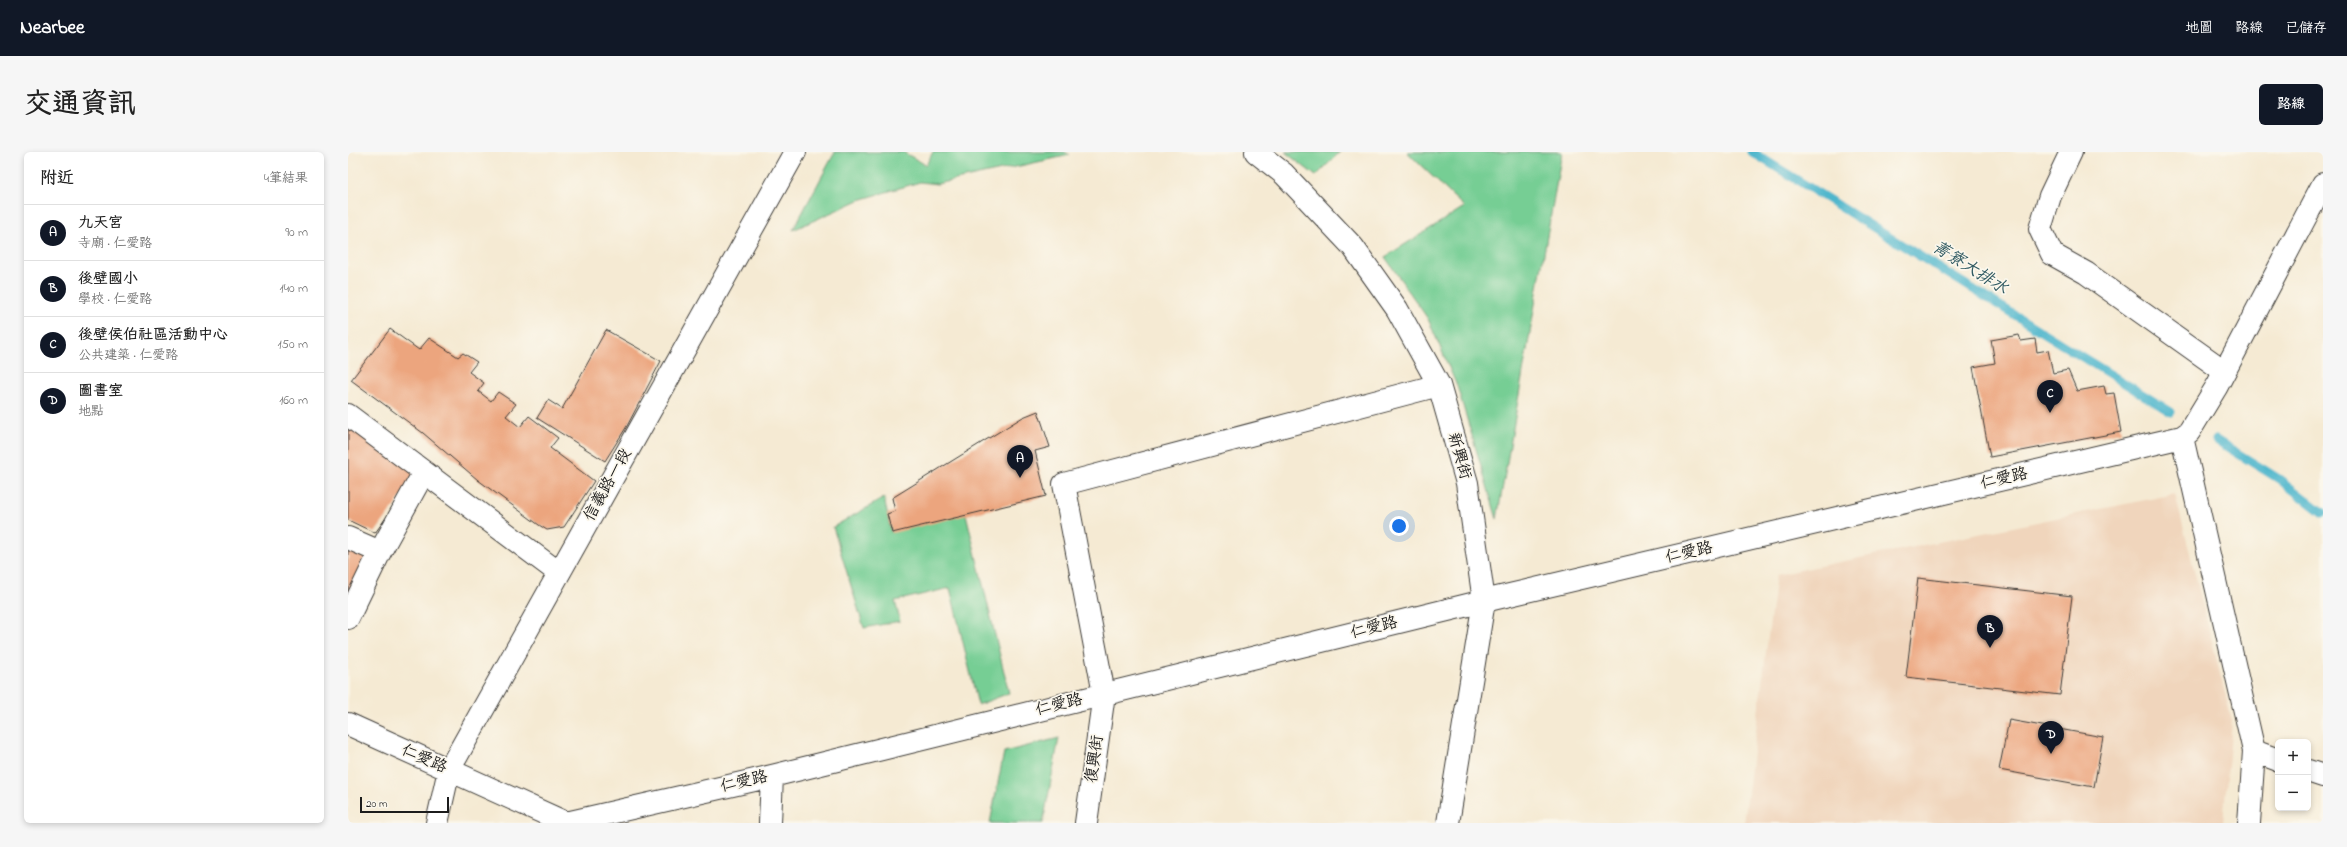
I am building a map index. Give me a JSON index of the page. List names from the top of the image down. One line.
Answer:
{"streets":{"street":["新興街","仁愛路","信義路一段","復興街"]},"crossings":[["新興街","仁愛路"],["新興街","復興街"],["仁愛路","信義路一段"],["仁愛路","復興街"]],"water":["菁寮大排水"],"scale_bar":"20 m","page":{"header":"Nearbee","nav":["地圖","路線","已儲存"],"title":"交通資訊","buttons":"路線","heading":["附近","4筆結果"],"list":[{"mark":"A","name":"九天宮","note":"寺廟 · 仁愛路","value":"90 m"},{"mark":"B","name":"後壁國小","note":"學校 · 仁愛路","value":"140 m"},{"mark":"C","name":"後壁侯伯社區活動中心","note":"公共建築 · 仁愛路","value":"150 m"},{"mark":"D","name":"圖書室","note":"地點","value":"160 m"}],"pins":["C","A","B","D"],"map_buttons":["+","−"],"scale":"20 m"}}
